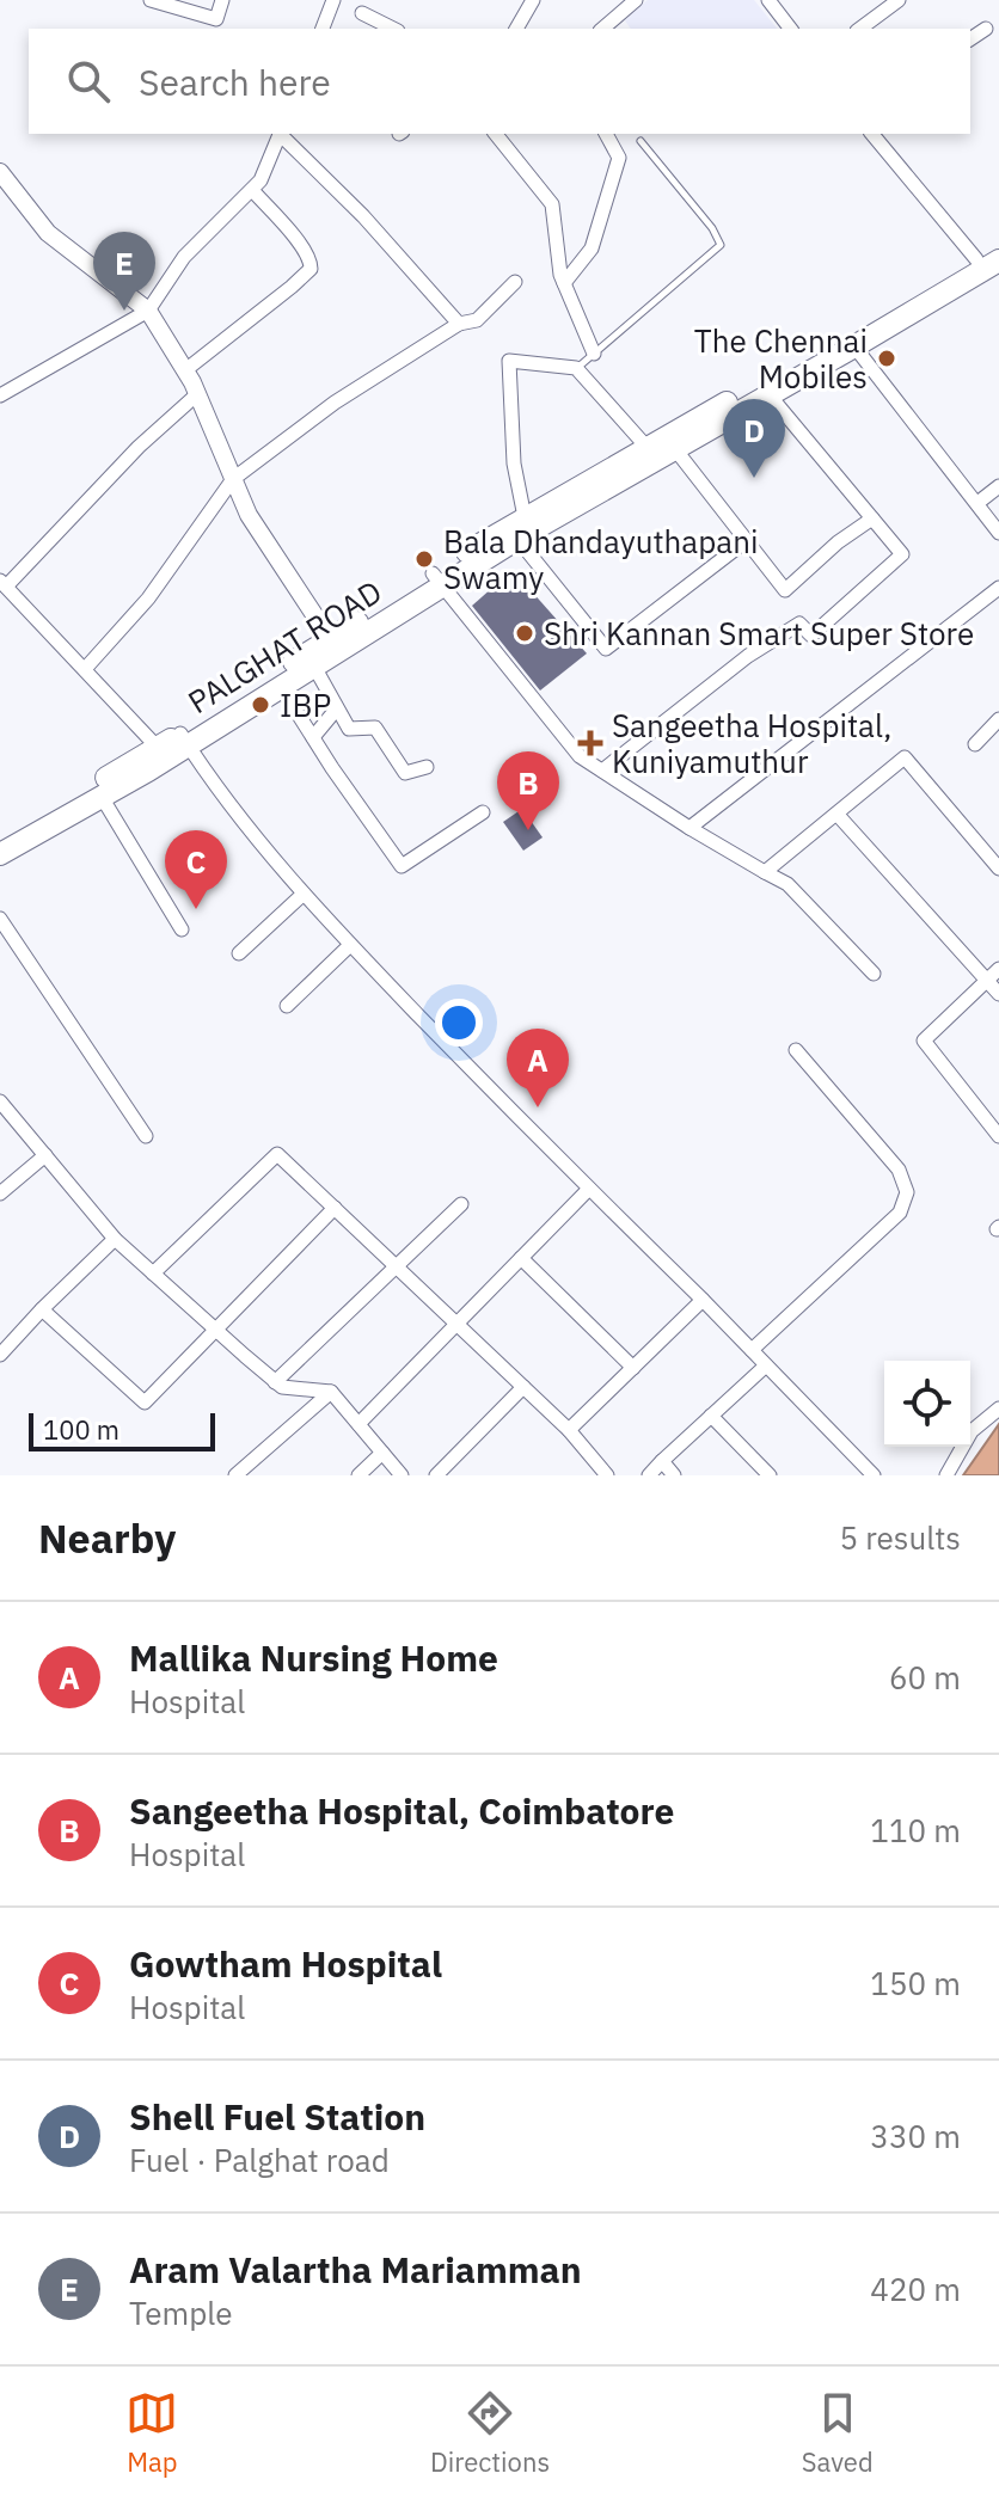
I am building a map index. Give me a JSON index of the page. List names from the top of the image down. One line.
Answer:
{"streets":{"main road":["PALGHAT ROAD"]},"places":{"other":["The Chennai Mobiles","Bala Dhandayuthapani Swamy","Shri Kannan Smart Super Store","IBP"],"health":["Sangeetha Hospital, Kuniyamuthur"]},"scale_bar":"100 m","page":{"search":"Search here","pins":["E","D","B","C","A"],"scale":"100 m","heading":["Nearby","5 results"],"list":[{"mark":"A","name":"Mallika Nursing Home","note":"Hospital","value":"60 m"},{"mark":"B","name":"Sangeetha Hospital, Coimbatore","note":"Hospital","value":"110 m"},{"mark":"C","name":"Gowtham Hospital","note":"Hospital","value":"150 m"},{"mark":"D","name":"Shell Fuel Station","note":"Fuel · Palghat road","value":"330 m"},{"mark":"E","name":"Aram Valartha Mariamman","note":"Temple","value":"420 m"}],"nav":["Map","Directions","Saved"]}}
